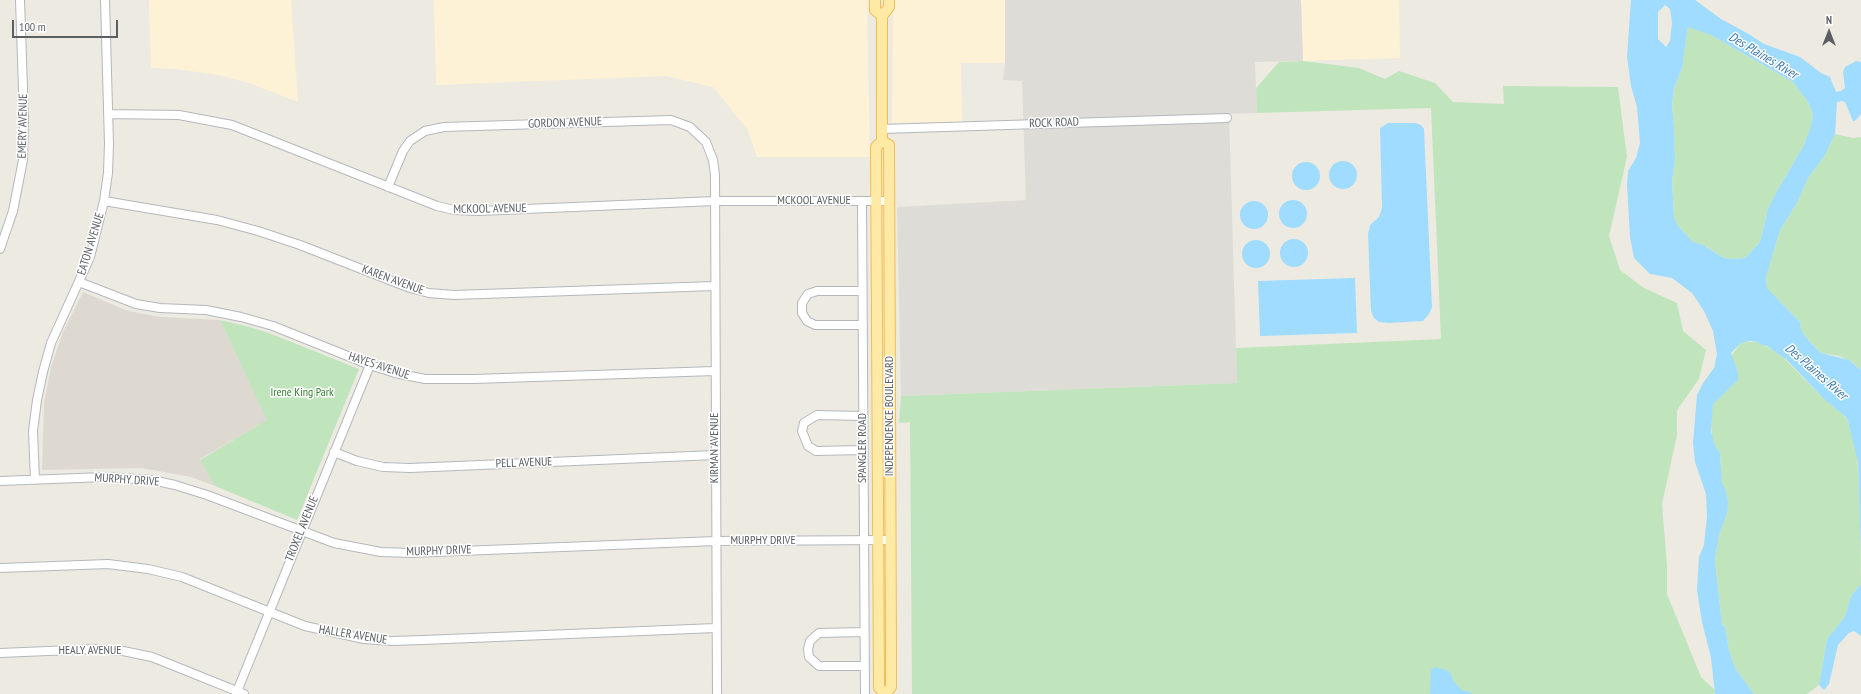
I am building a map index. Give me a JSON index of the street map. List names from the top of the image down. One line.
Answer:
{"streets":{"main road":["INDEPENDENCE BOULEVARD"],"street":["GORDON AVENUE","ROCK ROAD","EMERY AVENUE","MCKOOL AVENUE","EATON AVENUE","KAREN AVENUE","HAYES AVENUE","KIRMAN AVENUE","SPANGLER ROAD","PELL AVENUE","MURPHY DRIVE","TROXEL AVENUE","HALLER AVENUE","HEALY AVENUE"]},"crossings":[["GORDON AVENUE","MCKOOL AVENUE"],["GORDON AVENUE","KIRMAN AVENUE"],["ROCK ROAD","INDEPENDENCE BOULEVARD"],["MCKOOL AVENUE","EATON AVENUE"],["MCKOOL AVENUE","INDEPENDENCE BOULEVARD"],["MCKOOL AVENUE","KIRMAN AVENUE"],["MCKOOL AVENUE","SPANGLER ROAD"],["EATON AVENUE","KAREN AVENUE"],["EATON AVENUE","HAYES AVENUE"],["EATON AVENUE","MURPHY DRIVE"],["KAREN AVENUE","KIRMAN AVENUE"],["HAYES AVENUE","KIRMAN AVENUE"],["HAYES AVENUE","TROXEL AVENUE"],["INDEPENDENCE BOULEVARD","MURPHY DRIVE"],["KIRMAN AVENUE","PELL AVENUE"],["KIRMAN AVENUE","MURPHY DRIVE"],["KIRMAN AVENUE","HALLER AVENUE"],["SPANGLER ROAD","MURPHY DRIVE"],["PELL AVENUE","TROXEL AVENUE"],["MURPHY DRIVE","TROXEL AVENUE"],["TROXEL AVENUE","HALLER AVENUE"],["TROXEL AVENUE","HEALY AVENUE"]],"water":["Des Plaines River"],"parks":["Irene King Park"],"scale_bar":"100 m","north":"top"}
